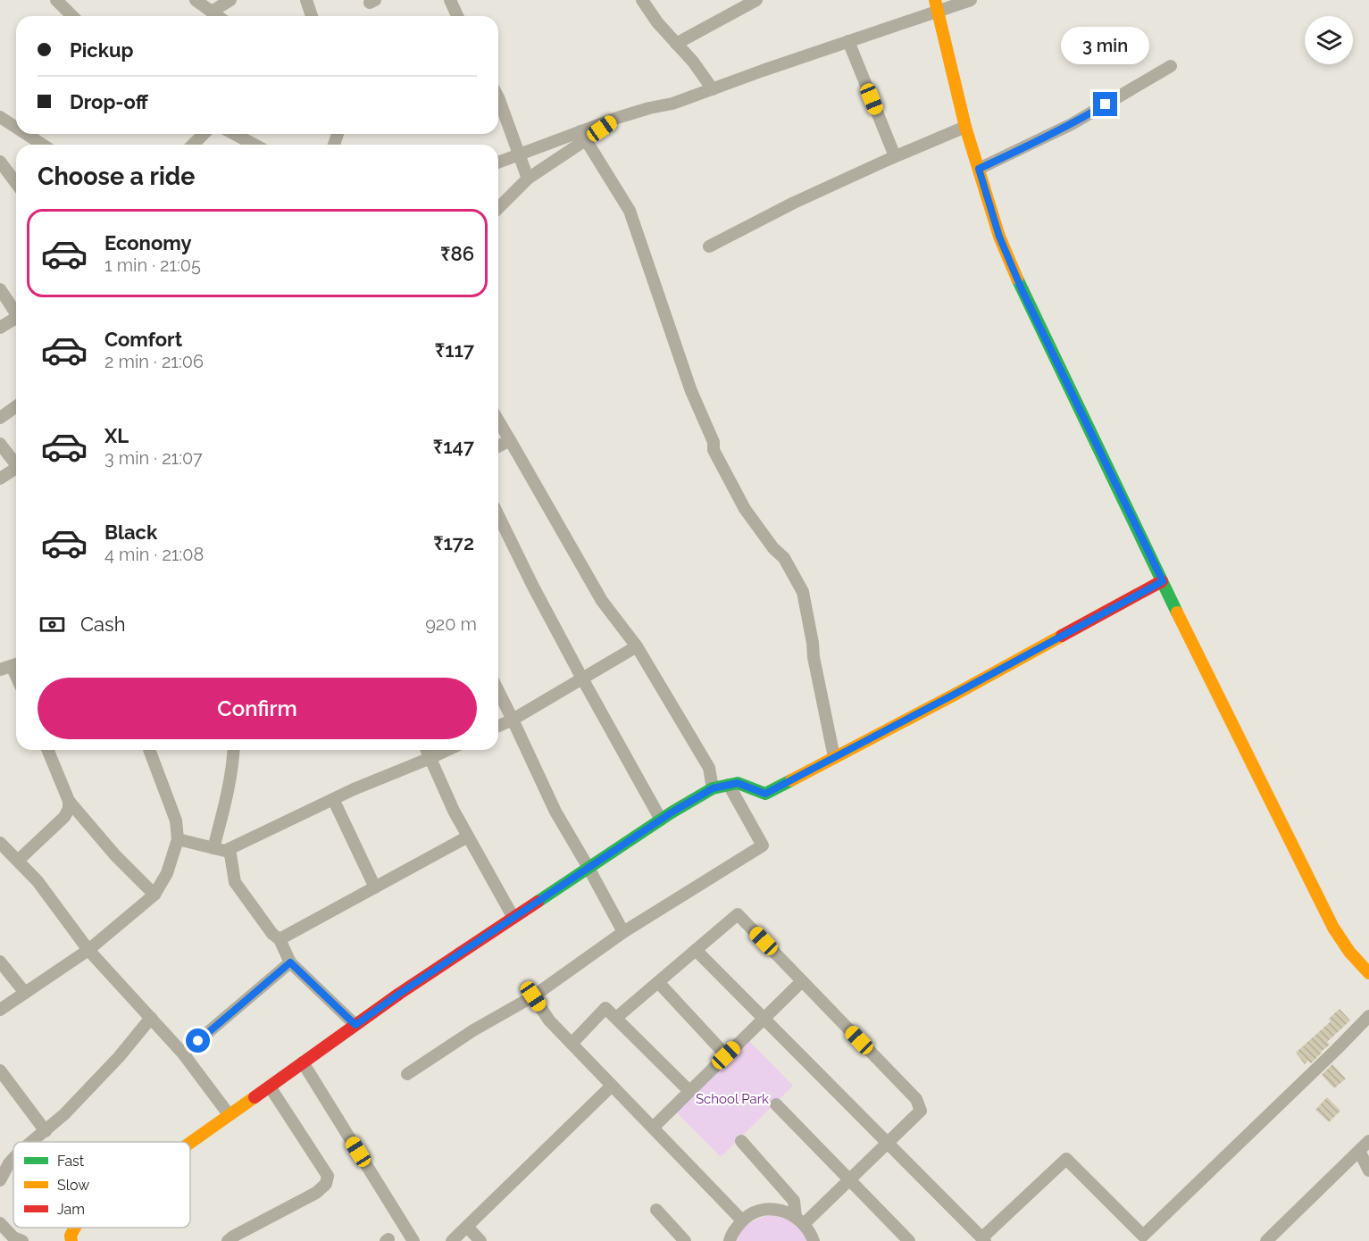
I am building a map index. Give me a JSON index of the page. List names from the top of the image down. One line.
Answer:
{"parks":["School Park"],"legend":["Fast","Slow","Jam"],"page":{"banner":["Pickup","Drop-off"],"bubble":"3 min","heading":"Choose a ride","list":[{"name":"Economy","note":"1 min · 21:05","value":"₹86"},{"name":"Comfort","note":"2 min · 21:06","value":"₹117"},{"name":"XL","note":"3 min · 21:07","value":"₹147"},{"name":"Black","note":"4 min · 21:08","value":"₹172"}],"pay":["Cash","920 m"],"buttons":"Confirm"}}
